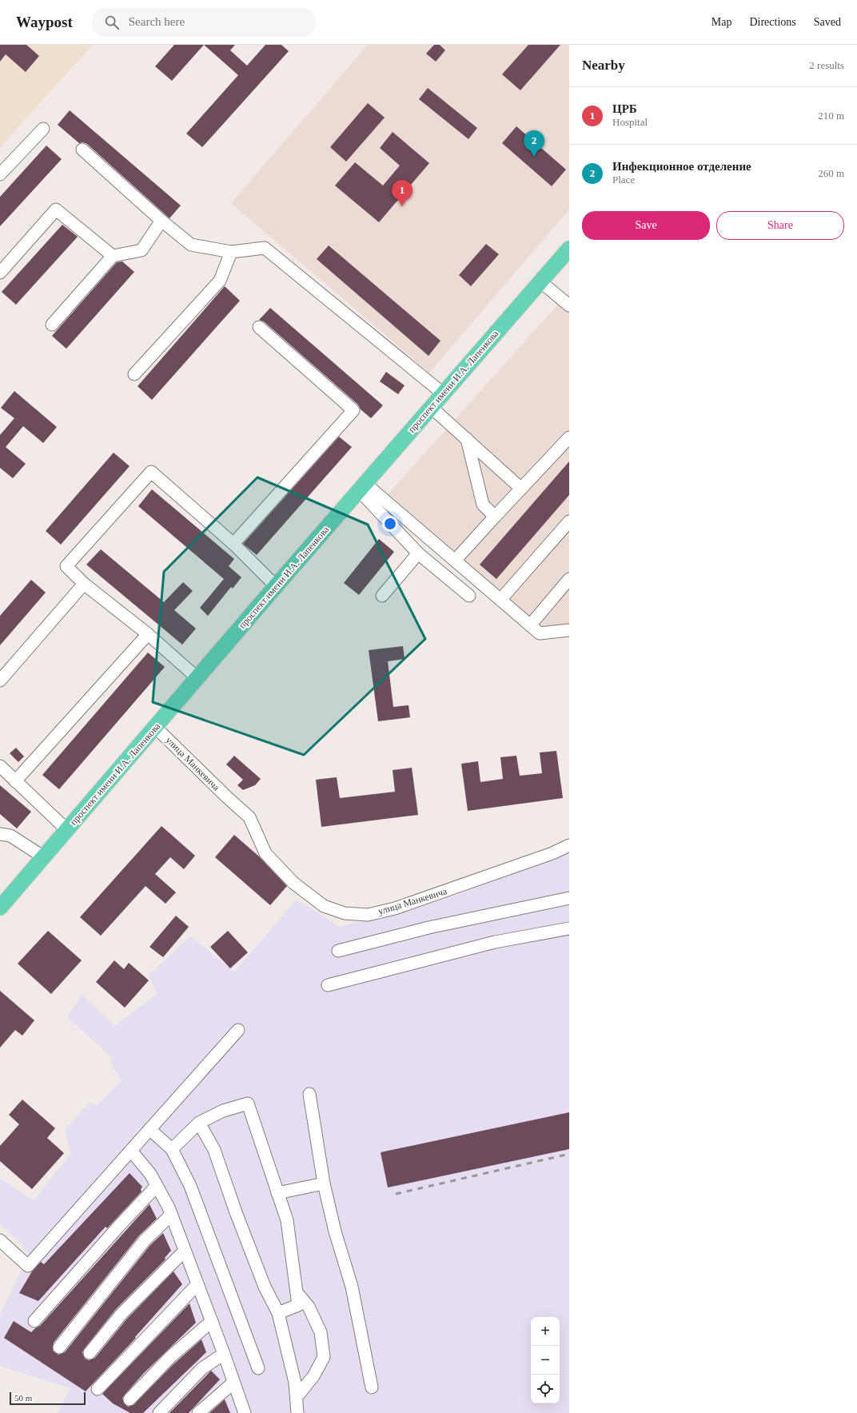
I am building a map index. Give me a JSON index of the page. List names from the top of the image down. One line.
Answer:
{"streets":{"main road":["проспект имени И.А. Лапенкова"],"street":["улица Манкевича"]},"crossings":[["проспект имени И.А. Лапенкова","улица Манкевича"]],"scale_bar":"50 m","page":{"header":"Waypost","search":"Search here","nav":["Map","Directions","Saved"],"heading":["Nearby","2 results"],"list":[{"mark":"1","name":"ЦРБ","note":"Hospital","value":"210 m"},{"mark":"2","name":"Инфекционное отделение","note":"Place","value":"260 m"}],"pins":["2","1"],"buttons":["Save","Share"],"map_buttons":["+","−"],"scale":"50 m"}}
